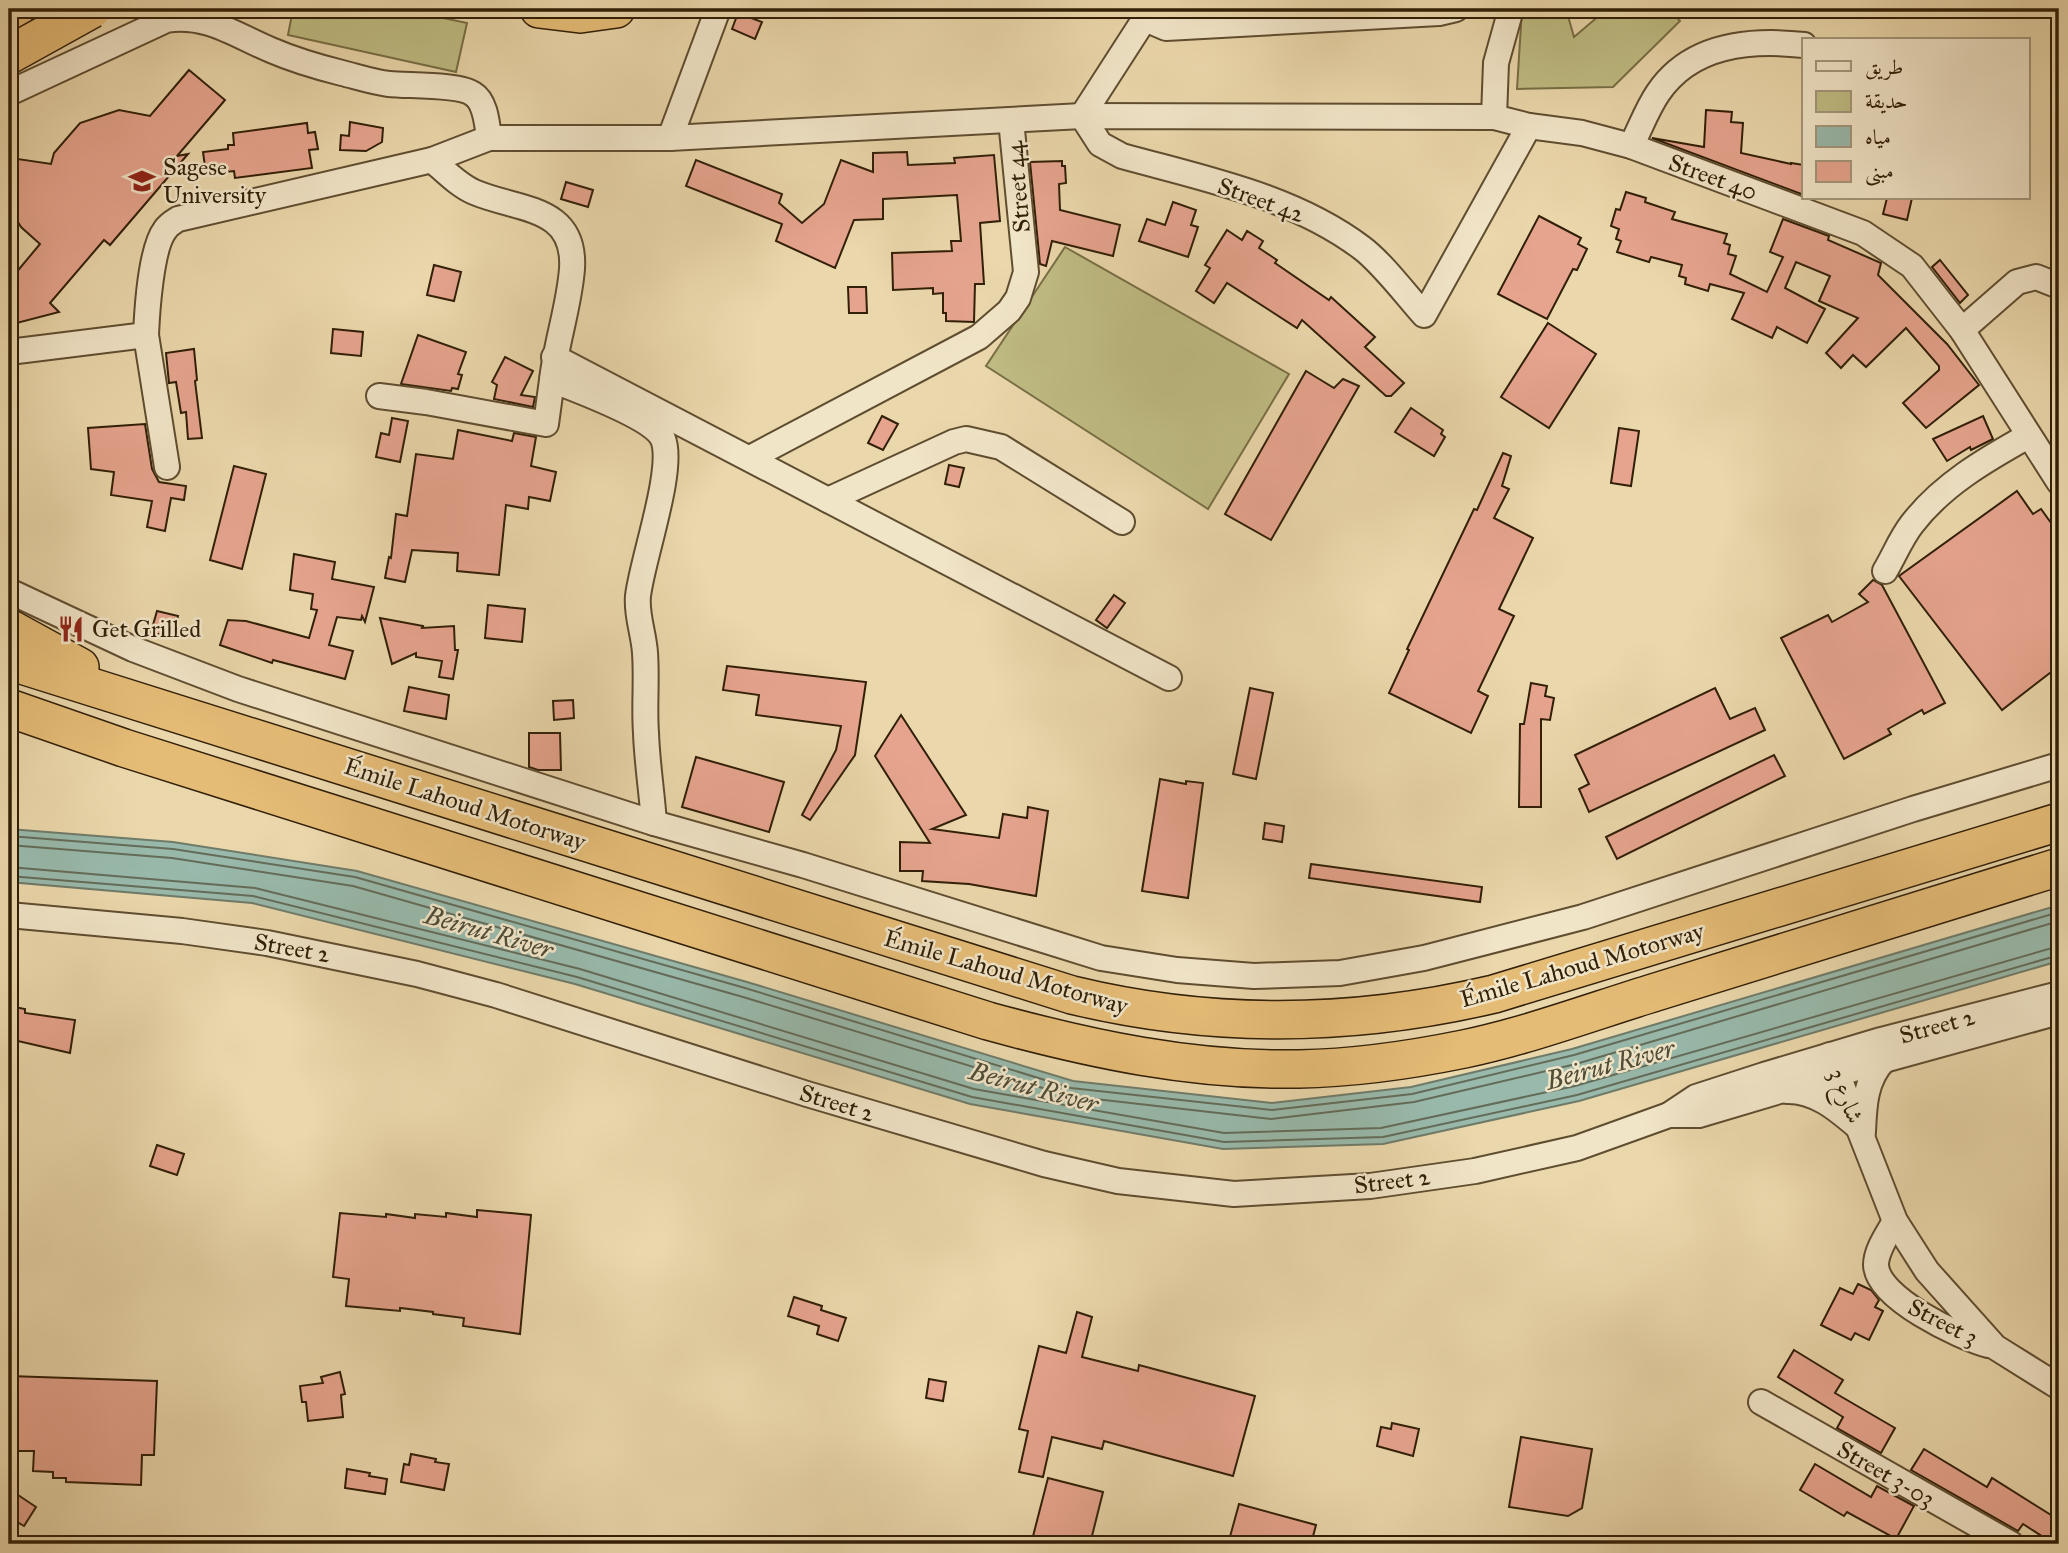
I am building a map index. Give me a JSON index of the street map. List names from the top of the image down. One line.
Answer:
{"streets":{"highway":["Émile Lahoud Motorway"],"street":["Street 40","Street 44","Street 42","Street 2","شارع 3","Street 3","Street 3-03"]},"crossings":[["Street 40","Street 44"],["Street 40","Street 42"],["Street 2","شارع 3"],["شارع 3","Street 3"]],"water":["Beirut River"],"places":{"school or university":["Sagese University"],"restaurant":["Get Grilled"]},"legend":["طريق","حديقة","مياه","مبنى"]}
